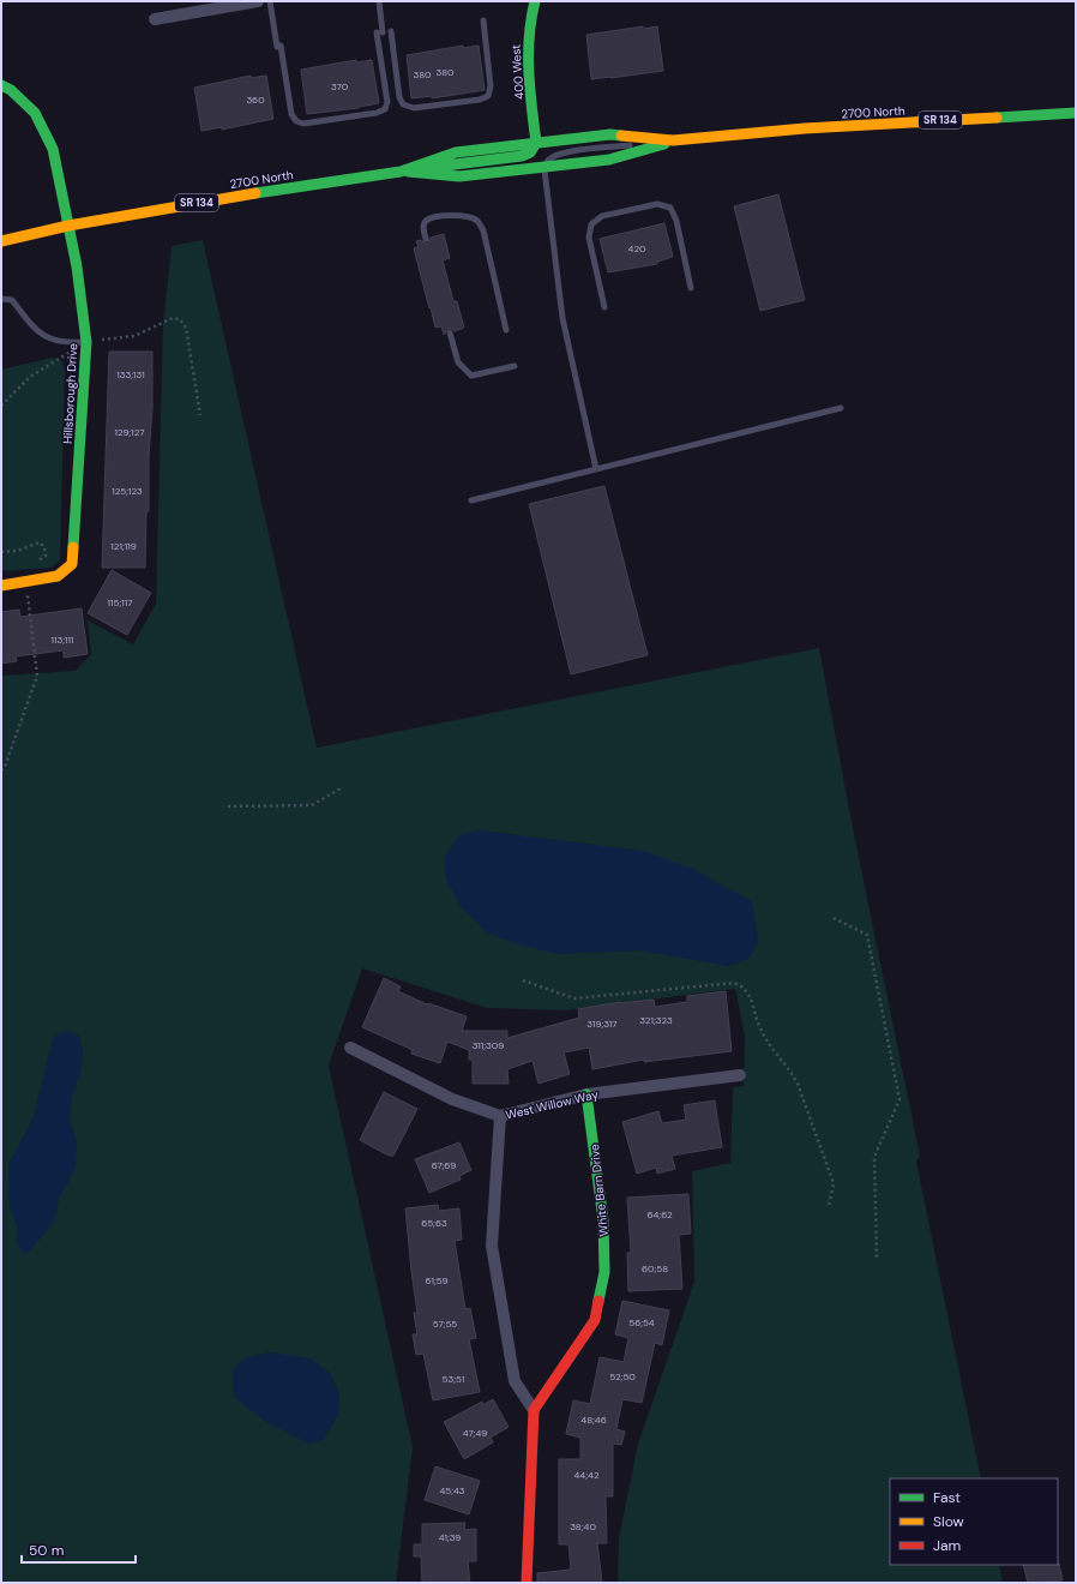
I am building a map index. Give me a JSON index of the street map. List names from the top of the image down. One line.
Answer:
{"streets":{"main road":["400 West","2700 North","SR 134","Hillsborough Drive","White Barn Drive"],"street":["West Willow Way"]},"crossings":[["400 West","2700 North"],["2700 North","SR 134"],["2700 North","Hillsborough Drive"],["SR 134","Hillsborough Drive"],["West Willow Way","White Barn Drive"]],"house_numbers":["380","380","370","360","420","133;131","129;127","125;123","121;119","115;117","113;111","321;323","319;317","311;309","67;69","64;62","65;63","60;58","61;59","56;54","57;55","52;50","53;51","48;46","47;49","44;42","45;43","38;40","41;39"],"legend":["Fast","Slow","Jam"],"scale_bar":"50 m"}
